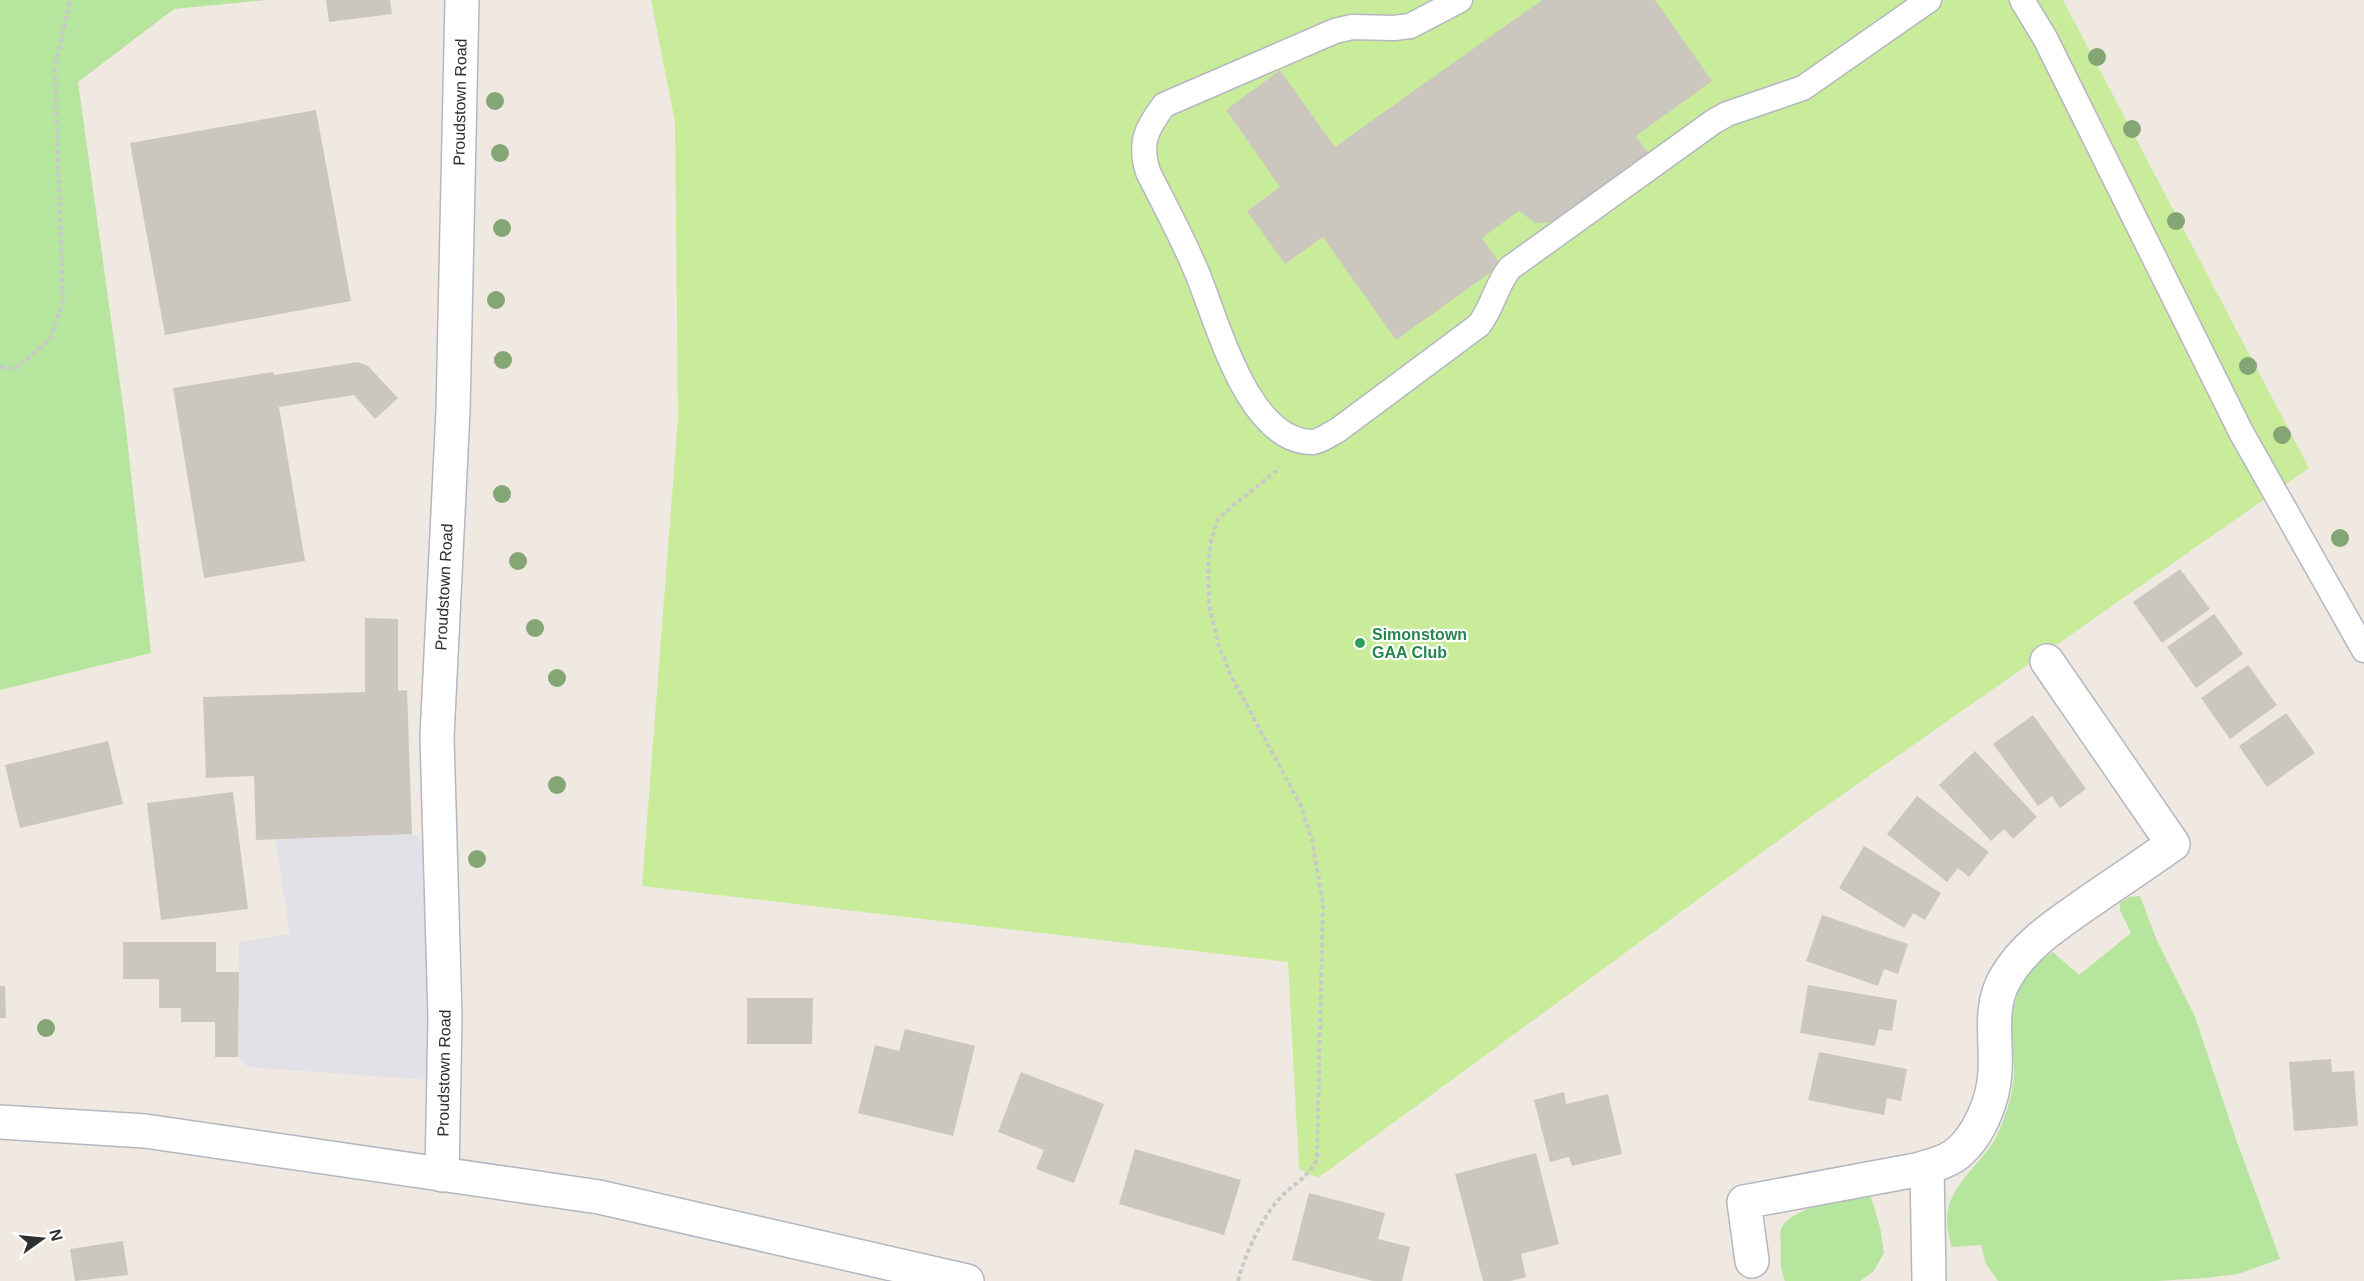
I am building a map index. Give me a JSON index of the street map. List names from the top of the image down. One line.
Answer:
{"streets":{"street":["Proudstown Road"]},"places":["Simonstown GAA Club"],"north":"right"}
